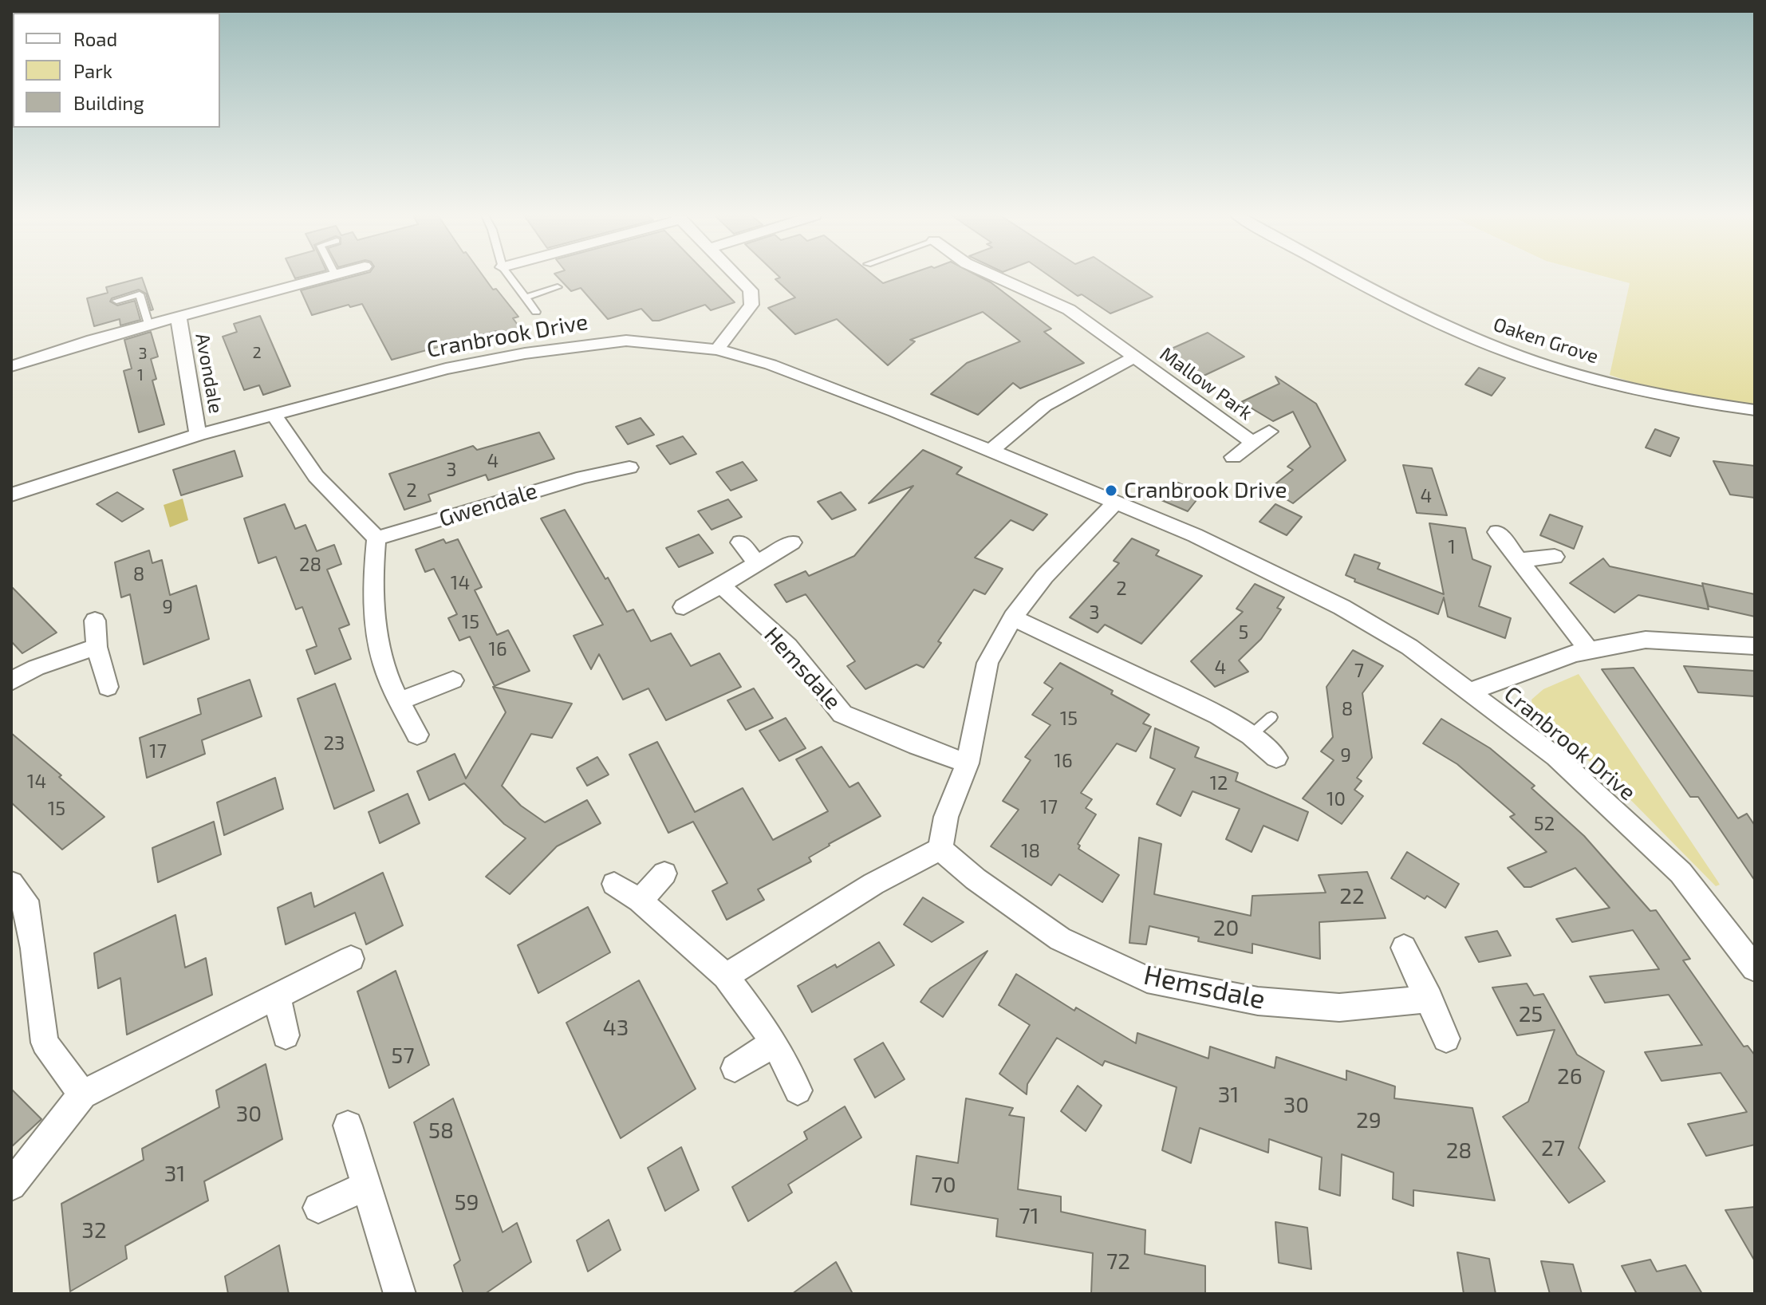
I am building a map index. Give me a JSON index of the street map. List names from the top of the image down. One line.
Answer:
{"streets":{"street":["Cranbrook Drive","Oaken Grove","Avondale","Mallow Park","Gwendale","Hemsdale"]},"crossings":[["Cranbrook Drive","Avondale"],["Cranbrook Drive","Mallow Park"]],"places":["Cranbrook Drive"],"house_numbers":["2","3","1","4","3","2","4","1","28","8","14","2","9","3","15","5","16","4","7","8","15","23","17","9","16","14","12","10","17","15","52","18","22","20","25","43","57","26","31","30","30","29","58","27","28","31","70","59","71","32","72"],"legend":["Road","Park","Building"]}
